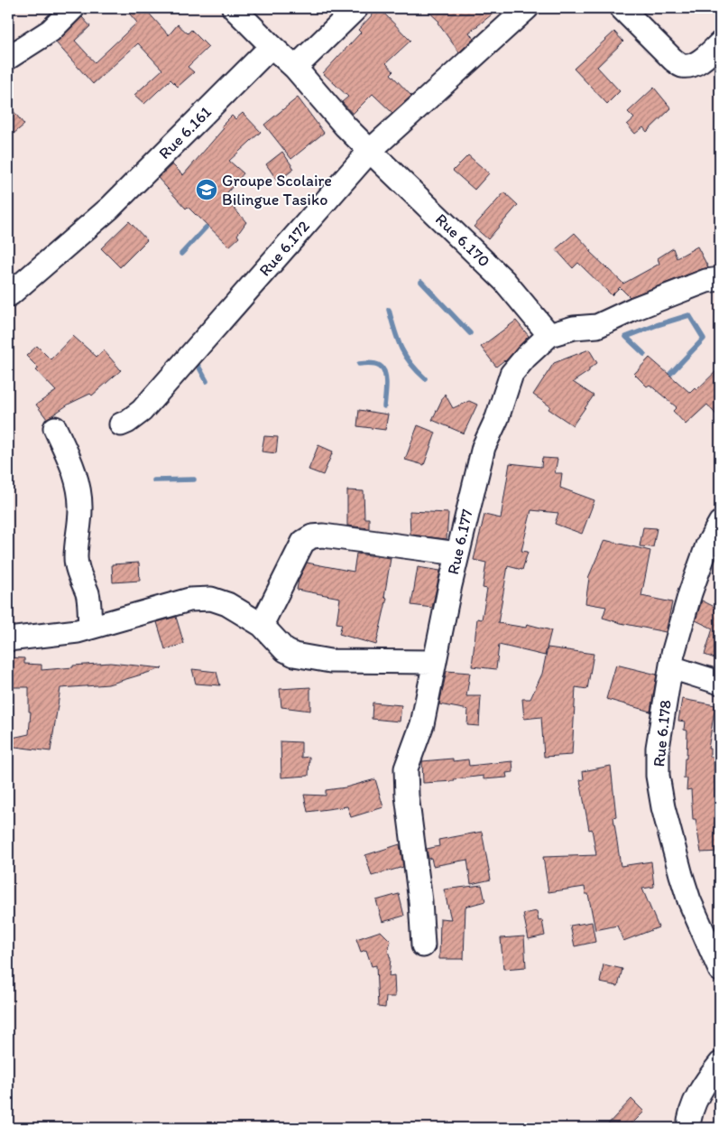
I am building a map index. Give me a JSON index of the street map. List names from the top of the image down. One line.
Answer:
{"streets":{"street":["Rue 6.161","Rue 6.170","Rue 6.172","Rue 6.177","Rue 6.178"]},"crossings":[["Rue 6.170","Rue 6.172"],["Rue 6.170","Rue 6.177"]],"places":{"school or university":["Groupe Scolaire Bilingue Tasiko"]}}
